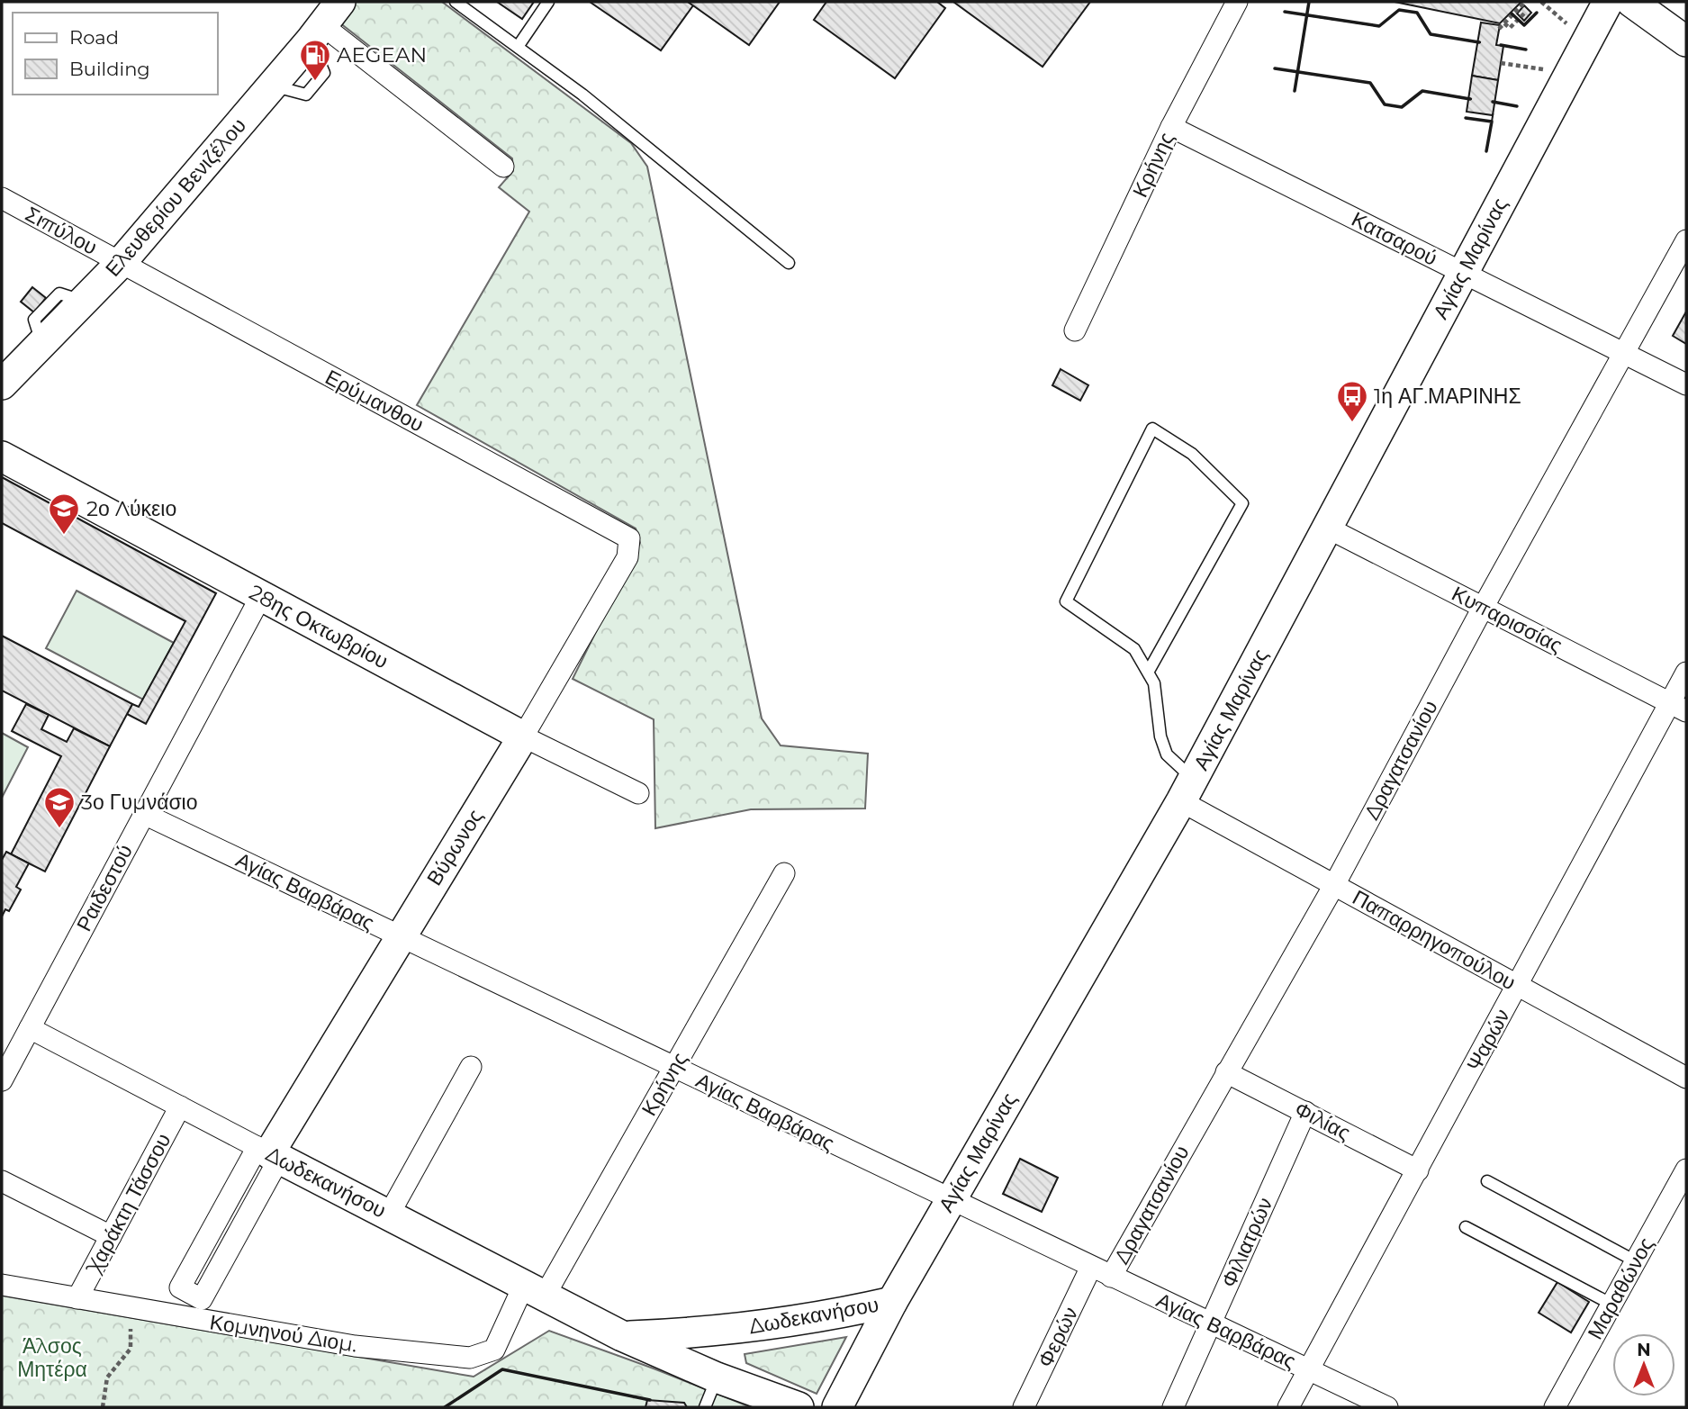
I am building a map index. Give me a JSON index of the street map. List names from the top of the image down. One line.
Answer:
{"streets":{"street":["Κρήνης","Ελευθερίου Βενιζέλου","Σιπύλου","Κατσαρού","Αγίας Μαρίνας","Ερύμανθου","Κυπαρισσίας","28ης Οκτωβρίου","Δραγατσανίου","Βύρωνος","Ραιδεστού","Αγίας Βαρβάρας","Παπαρρηγοπούλου","Ψαρών","Φιλίας","Δωδεκανήσου","Χαράκτη Τάσσου","Φιλιατρών","Μαραθώνος","Κομνηνού Διομ.","Φερών"]},"crossings":[["Κρήνης","Κατσαρού"],["Κρήνης","Αγίας Βαρβάρας"],["Κρήνης","Δωδεκανήσου"],["Κρήνης","Κομνηνού Διομ."],["Ελευθερίου Βενιζέλου","Σιπύλου"],["Ελευθερίου Βενιζέλου","Ερύμανθου"],["Σιπύλου","Ερύμανθου"],["Κατσαρού","Αγίας Μαρίνας"],["Κατσαρού","Δραγατσανίου"],["Αγίας Μαρίνας","Κυπαρισσίας"],["Αγίας Μαρίνας","Αγίας Βαρβάρας"],["Αγίας Μαρίνας","Παπαρρηγοπούλου"],["Αγίας Μαρίνας","Δωδεκανήσου"],["Ερύμανθου","Βύρωνος"],["Κυπαρισσίας","Δραγατσανίου"],["Κυπαρισσίας","Ψαρών"],["28ης Οκτωβρίου","Βύρωνος"],["28ης Οκτωβρίου","Ραιδεστού"],["Δραγατσανίου","Αγίας Βαρβάρας"],["Δραγατσανίου","Παπαρρηγοπούλου"],["Δραγατσανίου","Φιλίας"],["Βύρωνος","Αγίας Βαρβάρας"],["Βύρωνος","Δωδεκανήσου"],["Βύρωνος","Κομνηνού Διομ."],["Ραιδεστού","Αγίας Βαρβάρας"],["Ραιδεστού","Δωδεκανήσου"],["Αγίας Βαρβάρας","Ψαρών"],["Αγίας Βαρβάρας","Φιλιατρών"],["Αγίας Βαρβάρας","Φερών"],["Παπαρρηγοπούλου","Ψαρών"],["Ψαρών","Φιλίας"],["Φιλίας","Φιλιατρών"],["Δωδεκανήσου","Χαράκτη Τάσσου"],["Δωδεκανήσου","Κομνηνού Διομ."],["Χαράκτη Τάσσου","Κομνηνού Διομ."]],"parks":["Άλσος Μητέρα"],"places":{"fuel station":["AEGEAN"],"bus stop":["1η ΑΓ.ΜΑΡΙΝΗΣ"],"school or university":["2ο Λύκειο","3ο Γυμνάσιο"]},"legend":["Road","Building"],"north":"top"}
